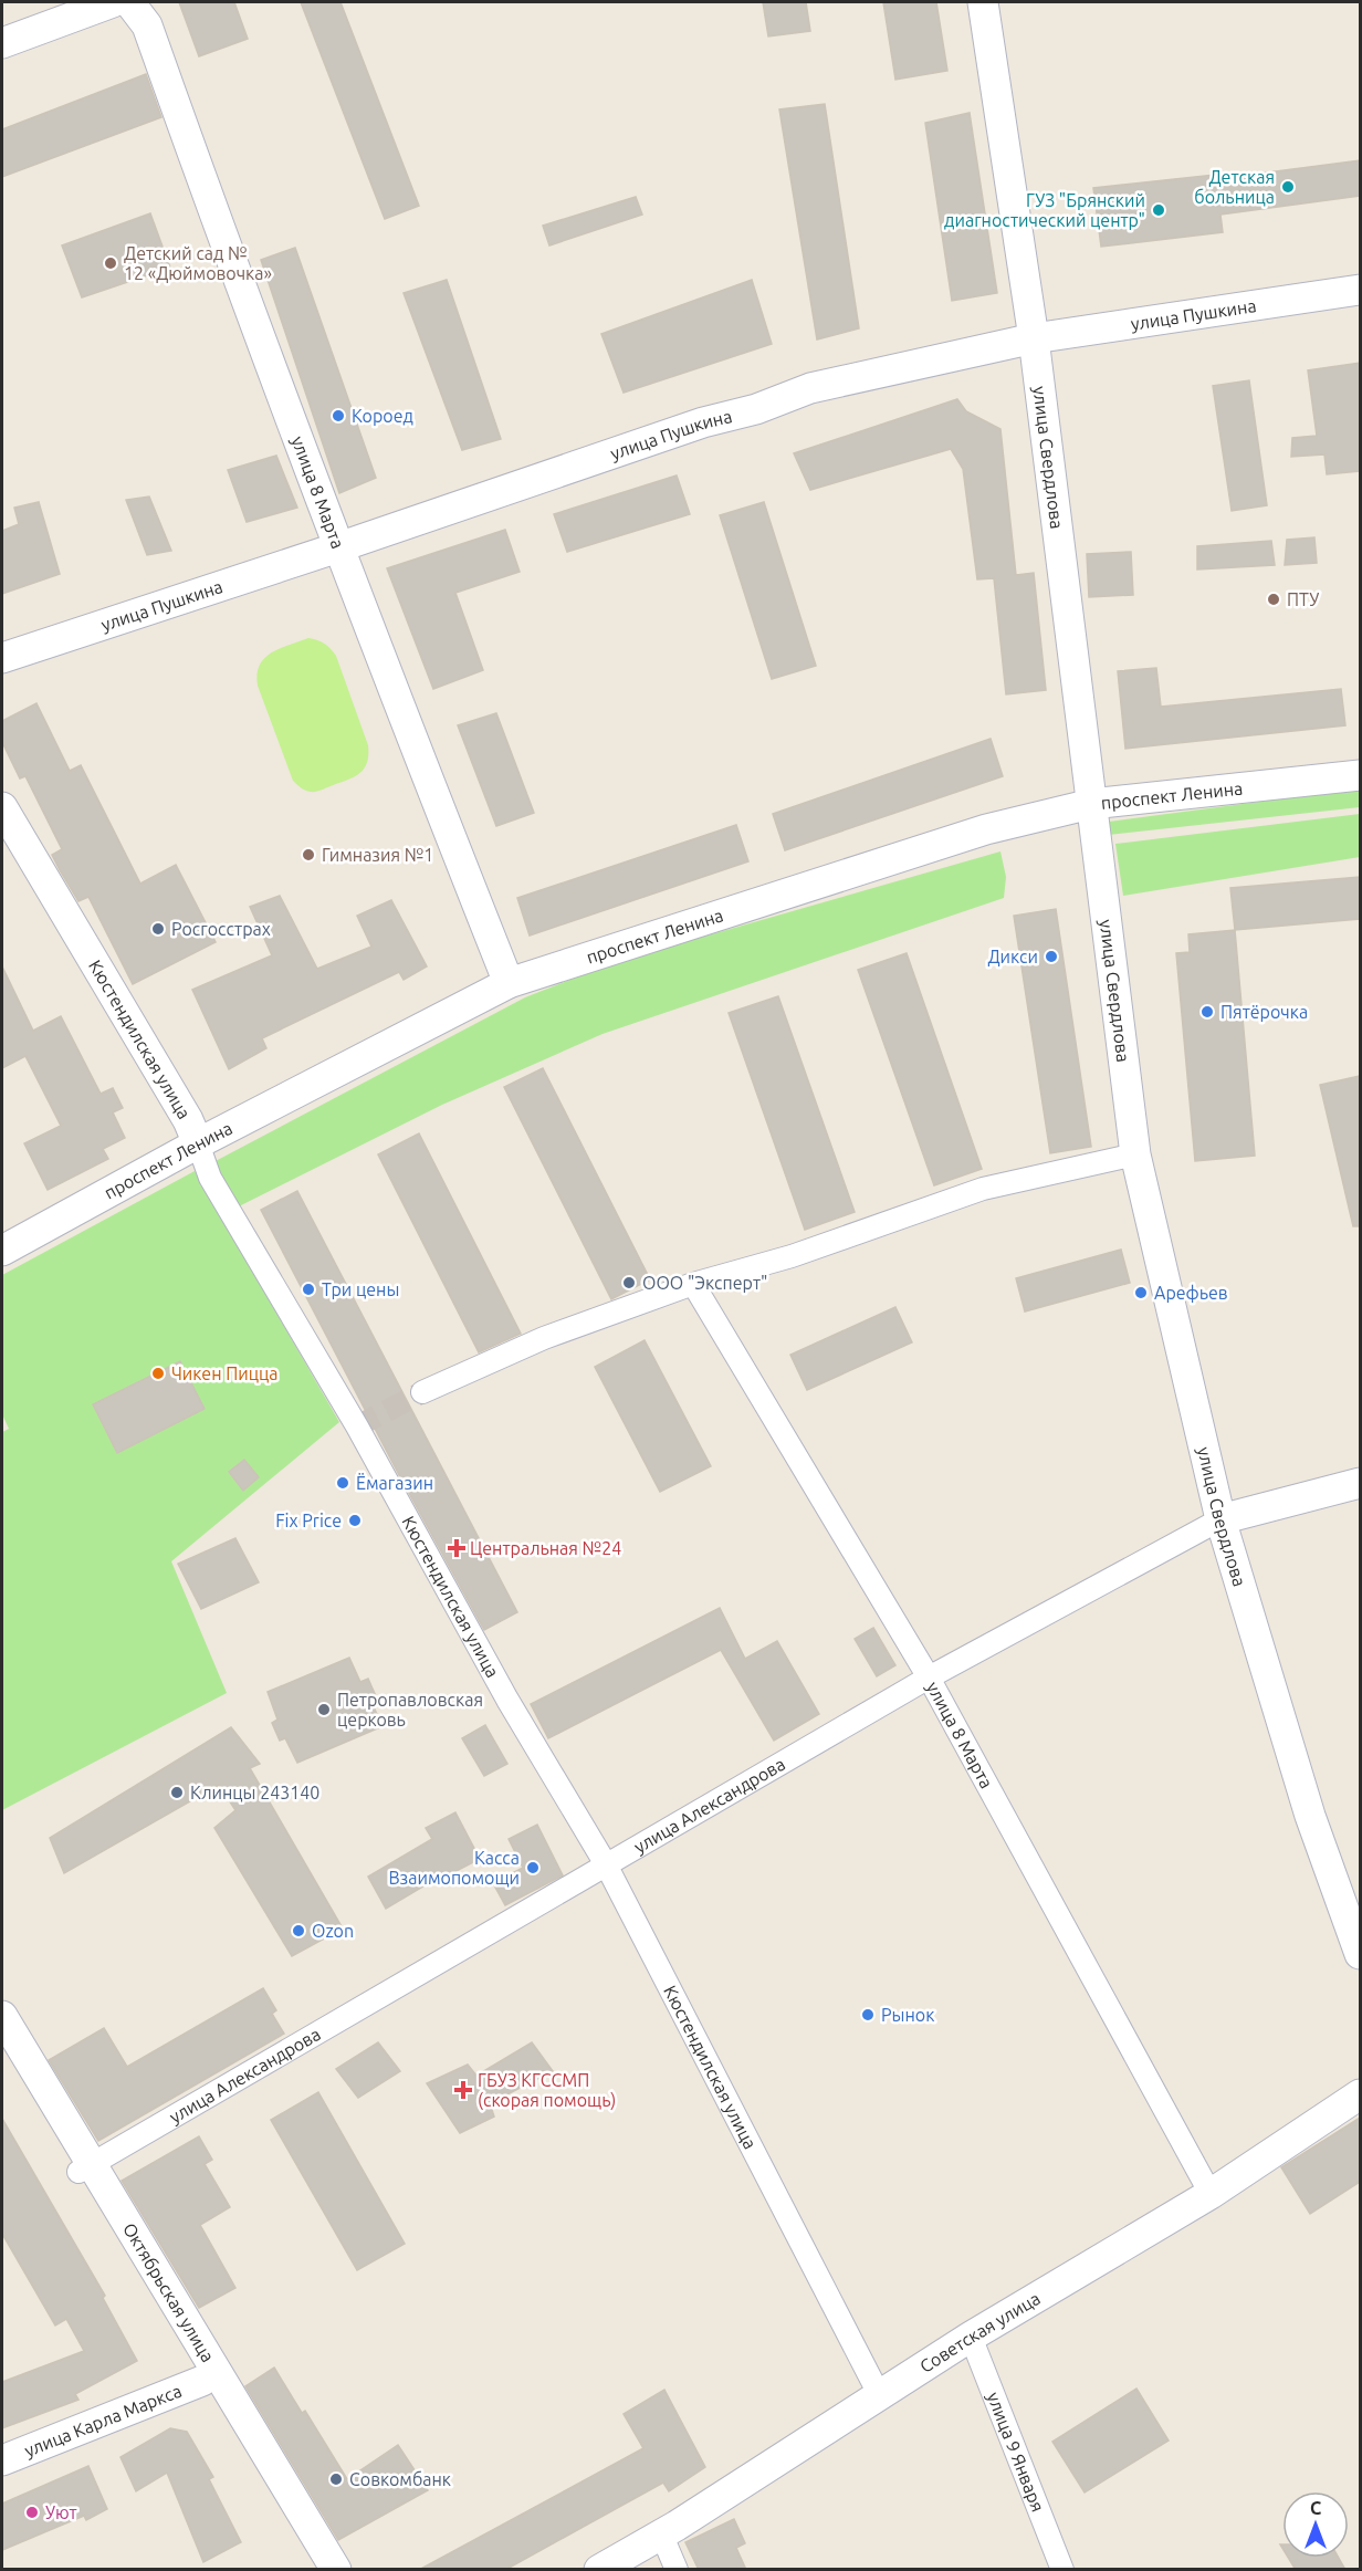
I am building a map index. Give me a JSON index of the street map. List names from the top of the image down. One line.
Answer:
{"streets":{"main road":["улица Пушкина","улица Свердлова","улица 8 Марта","проспект Ленина","Кюстендилская улица","улица Александрова","Октябрьская улица","Советская улица","улица Карла Маркса"],"street":["улица 9 Января"]},"crossings":[["улица Пушкина","улица Свердлова"],["улица Пушкина","улица 8 Марта"],["улица Свердлова","проспект Ленина"],["улица Свердлова","улица Александрова"],["улица 8 Марта","проспект Ленина"],["улица 8 Марта","улица Александрова"],["улица 8 Марта","Советская улица"],["проспект Ленина","Кюстендилская улица"],["Кюстендилская улица","улица Александрова"],["Кюстендилская улица","Советская улица"],["улица Александрова","Октябрьская улица"],["Октябрьская улица","улица Карла Маркса"],["Советская улица","улица 9 Января"]],"places":{"other":["Детская больница","ГУЗ \"Брянский диагностический центр\"","Детский сад № 12 «Дюймовочка»","Короед","ПТУ","Гимназия №1","Росгосстрах","Дикси","Пятёрочка","ООО \"Эксперт\"","Три цены","Арефьев","Чикен Пицца","Ёмагазин","Fix Price","Петропавловская церковь","Клинцы 243140","Касса Взаимопомощи","Ozon","Рынок","Совкомбанк","Уют"],"health":["Центральная №24","ГБУЗ КГССМП (скорая помощь)"]},"north":"top"}
